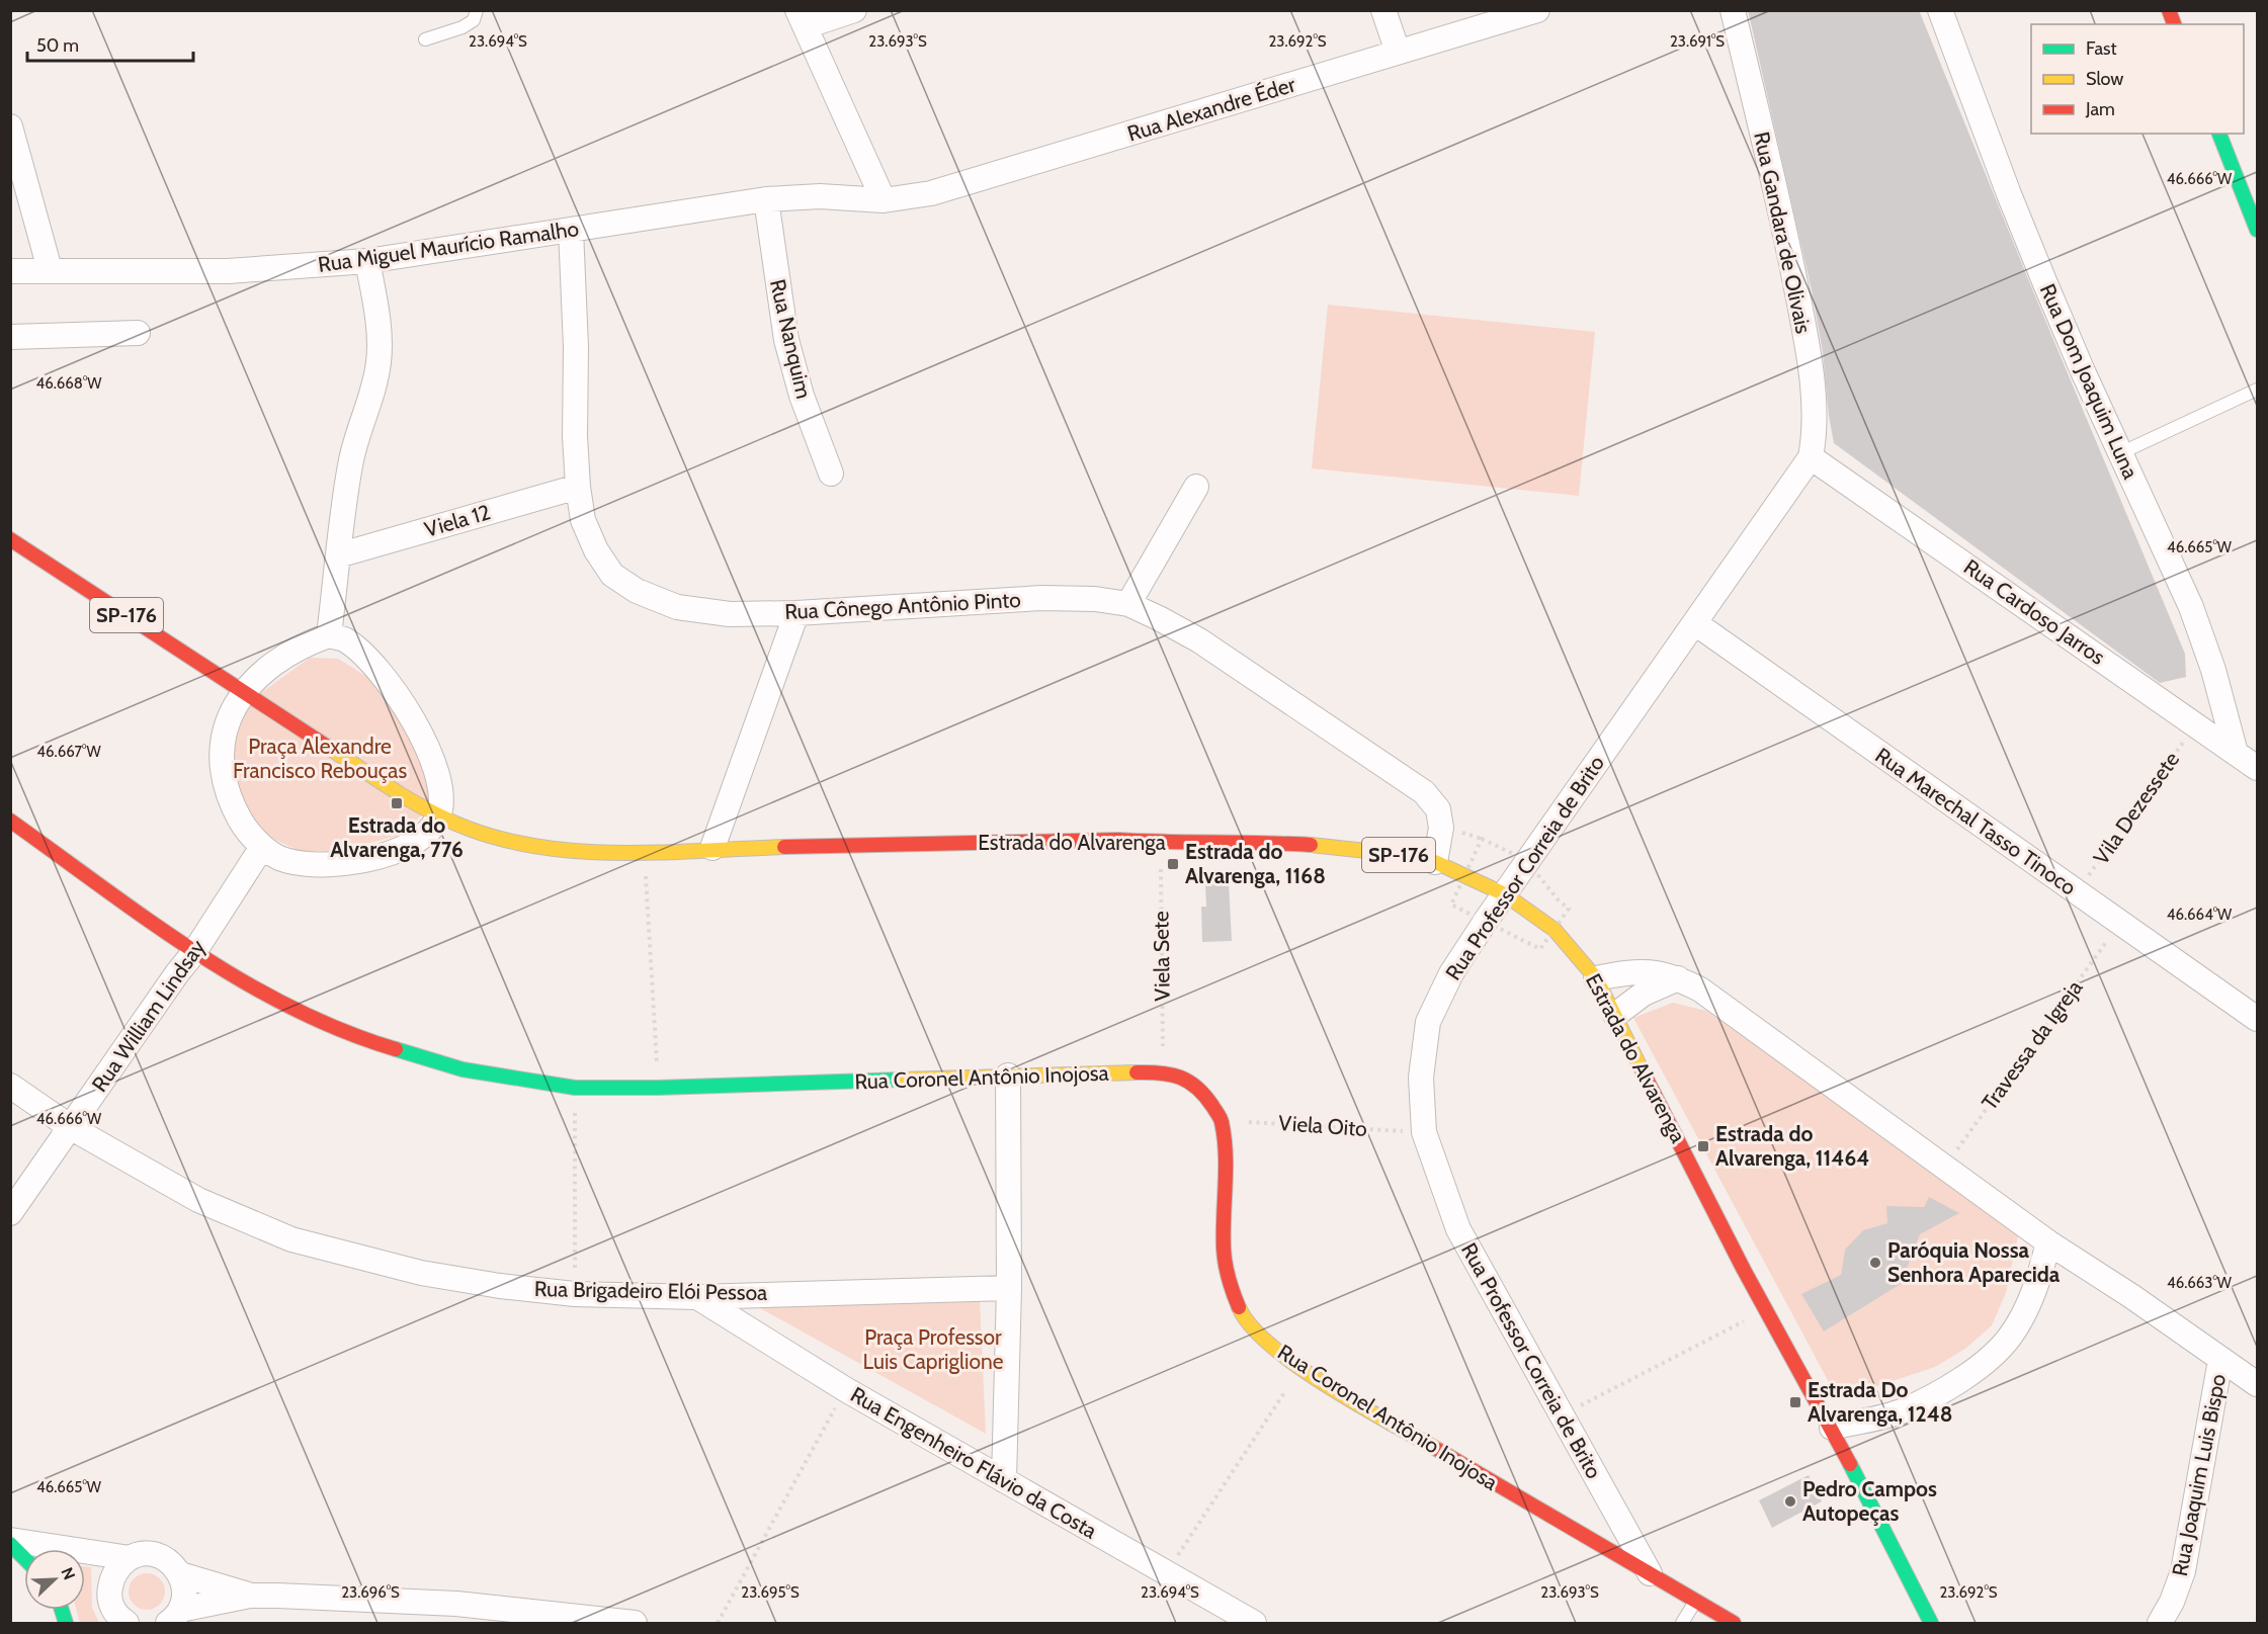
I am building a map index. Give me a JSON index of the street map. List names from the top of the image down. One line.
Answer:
{"streets":{"main road":["SP-176","Estrada do Alvarenga","Rua Coronel Antônio Inojosa"],"street":["Rua Alexandre Éder","Rua Gandara de Olivais","Rua Miguel Maurício Ramalho","Rua Nanquim","Rua Dom Joaquim Luna","Viela 12","Rua Cônego Antônio Pinto","Rua Cardoso Jarros","Rua Marechal Tasso Tinoco","Rua Professor Correia de Brito","Rua William Lindsay","Rua Brigadeiro Elói Pessoa","Rua Engenheiro Flávio da Costa","Rua Joaquim Luis Bispo"],"path":["Vila Dezessete","Viela Sete","Travessa da Igreja","Viela Oito"]},"crossings":[["Rua Alexandre Éder","Rua Miguel Maurício Ramalho"],["Rua Gandara de Olivais","Rua Cardoso Jarros"],["Rua Gandara de Olivais","Rua Professor Correia de Brito"],["Rua Miguel Maurício Ramalho","Rua Nanquim"],["Rua Miguel Maurício Ramalho","Rua Cônego Antônio Pinto"],["Rua Dom Joaquim Luna","Rua Cardoso Jarros"],["Viela 12","Rua Cônego Antônio Pinto"],["Rua Cônego Antônio Pinto","Estrada do Alvarenga"],["Rua Cardoso Jarros","Vila Dezessete"],["Rua Cardoso Jarros","Rua Professor Correia de Brito"],["Vila Dezessete","Rua Marechal Tasso Tinoco"],["Rua Marechal Tasso Tinoco","Rua Professor Correia de Brito"],["Rua Marechal Tasso Tinoco","Travessa da Igreja"],["Estrada do Alvarenga","Rua Professor Correia de Brito"],["Estrada do Alvarenga","Viela Sete"],["Rua Professor Correia de Brito","Rua Coronel Antônio Inojosa"],["Rua Professor Correia de Brito","Viela Oito"],["Viela Sete","Rua Coronel Antônio Inojosa"],["Rua William Lindsay","Rua Coronel Antônio Inojosa"],["Rua William Lindsay","Rua Brigadeiro Elói Pessoa"],["Rua Coronel Antônio Inojosa","Viela Oito"],["Rua Brigadeiro Elói Pessoa","Rua Engenheiro Flávio da Costa"]],"parks":["Praça Alexandre Francisco Rebouças","Praça Professor Luis Capriglione"],"places":{"transit":["Estrada do Alvarenga, 776","Estrada do Alvarenga, 1168","Estrada do Alvarenga, 11464","Estrada Do Alvarenga, 1248"],"other":["Paróquia Nossa Senhora Aparecida","Pedro Campos Autopeças"]},"legend":["Fast","Slow","Jam"],"scale_bar":"50 m","north":"top right","coordinates":["23.694°S","23.693°S","23.692°S","23.691°S","46.666°W","46.668°W","46.665°W","46.667°W","46.664°W","46.663°W","23.696°S","23.695°S"]}
